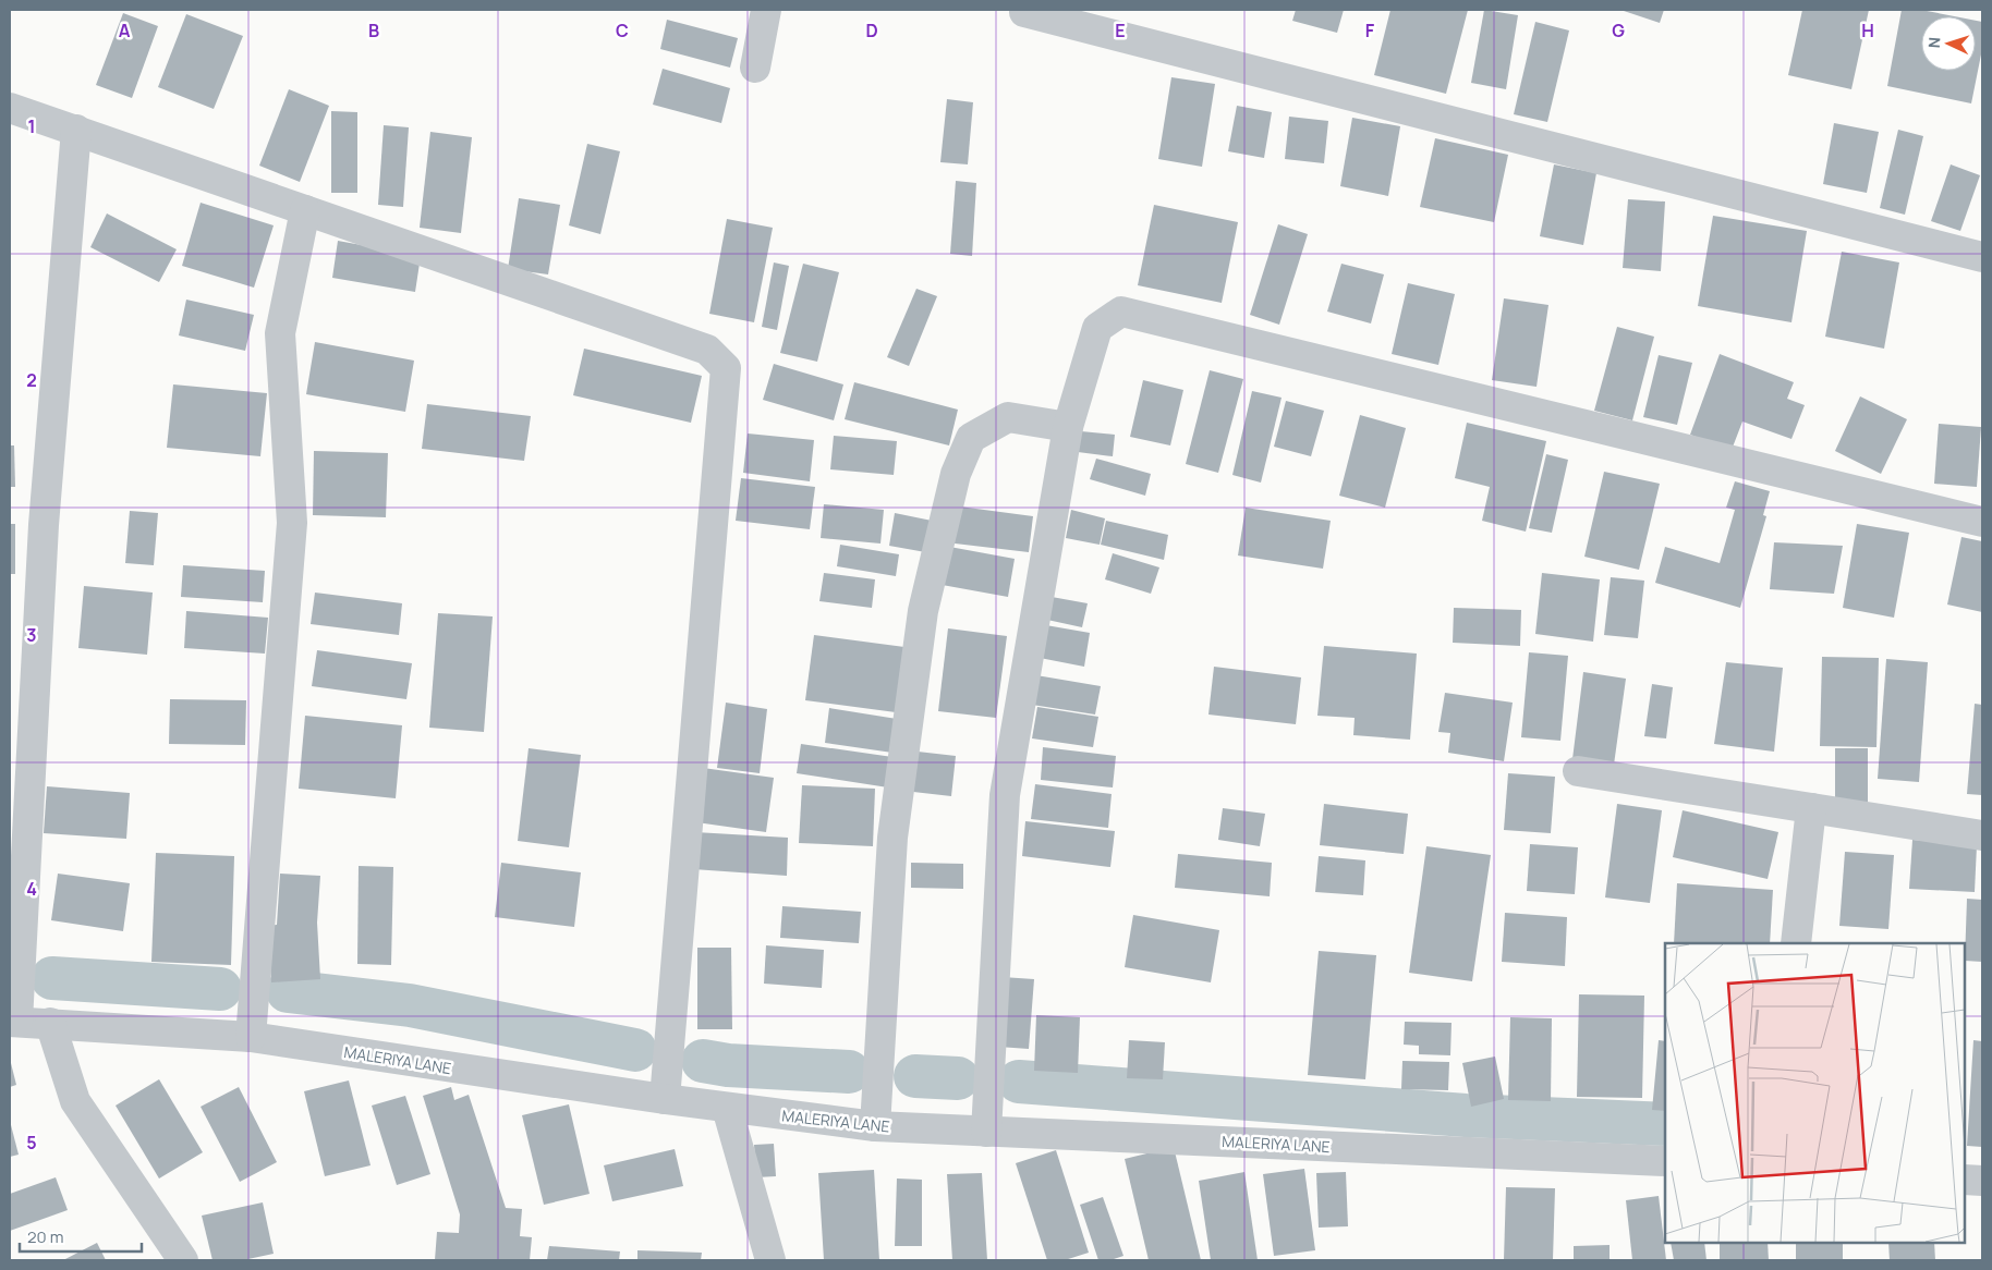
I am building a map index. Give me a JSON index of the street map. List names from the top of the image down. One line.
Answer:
{"streets":{"street":["MALERIYA LANE"]},"scale_bar":"20 m","north":"left","grid":{"columns":["A","B","C","D","E","F","G","H"],"rows":["1","2","3","4","5"]}}
